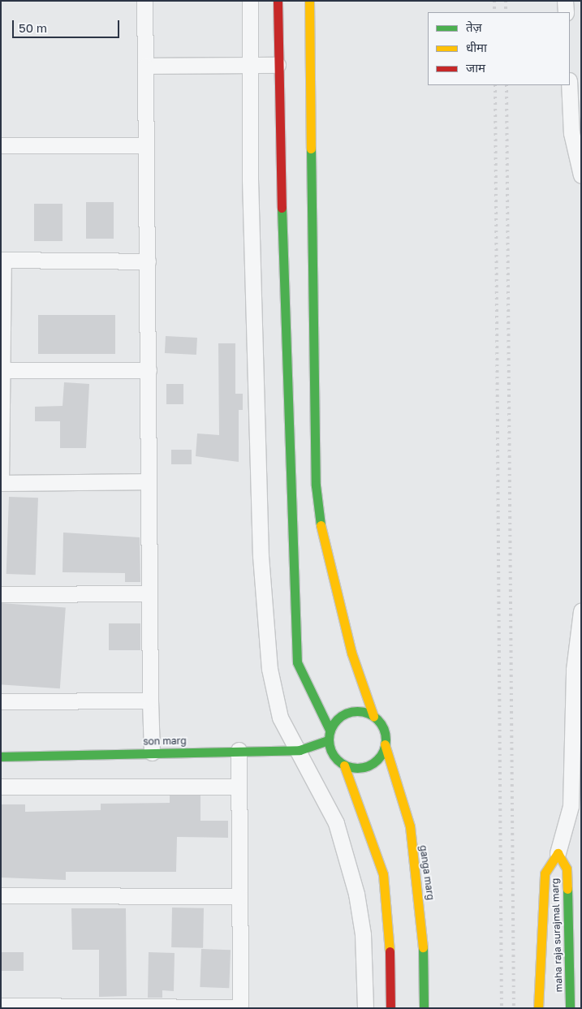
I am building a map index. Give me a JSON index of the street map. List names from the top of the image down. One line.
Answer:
{"streets":{"street":["son marg","ganga marg","maha raja surajmal marg"]},"crossings":[["son marg","ganga marg"]],"legend":["तेज़","धीमा","जाम"],"scale_bar":"50 m"}
